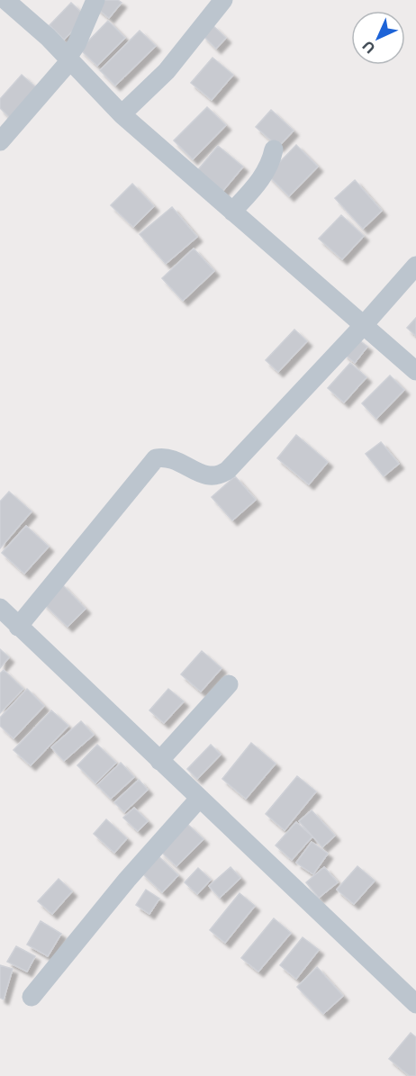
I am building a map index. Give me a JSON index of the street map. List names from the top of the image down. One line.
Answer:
{"north":"bottom left"}
